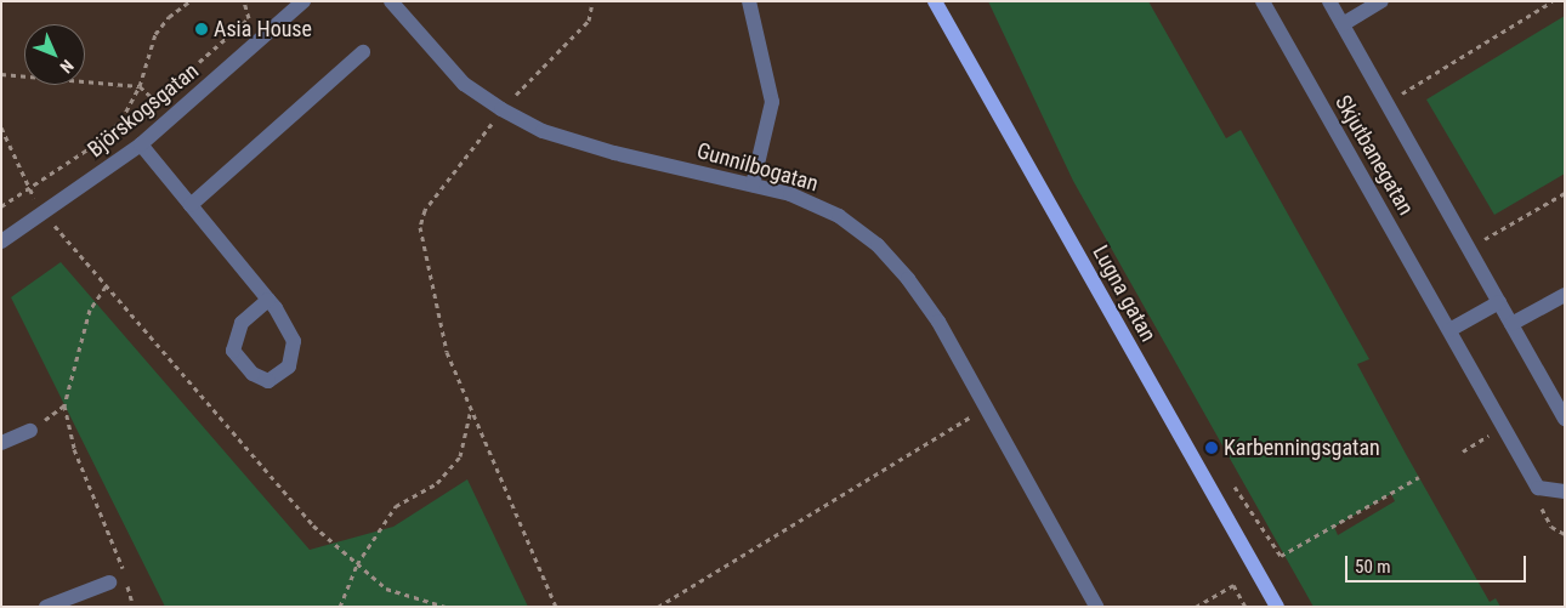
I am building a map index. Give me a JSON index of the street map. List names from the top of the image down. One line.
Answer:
{"streets":{"main road":["Lugna gatan"],"street":["Björskogsgatan","Skjutbanegatan","Gunnilbogatan"]},"places":["Asia House","Karbenningsgatan"],"scale_bar":"50 m","north":"bottom right"}
